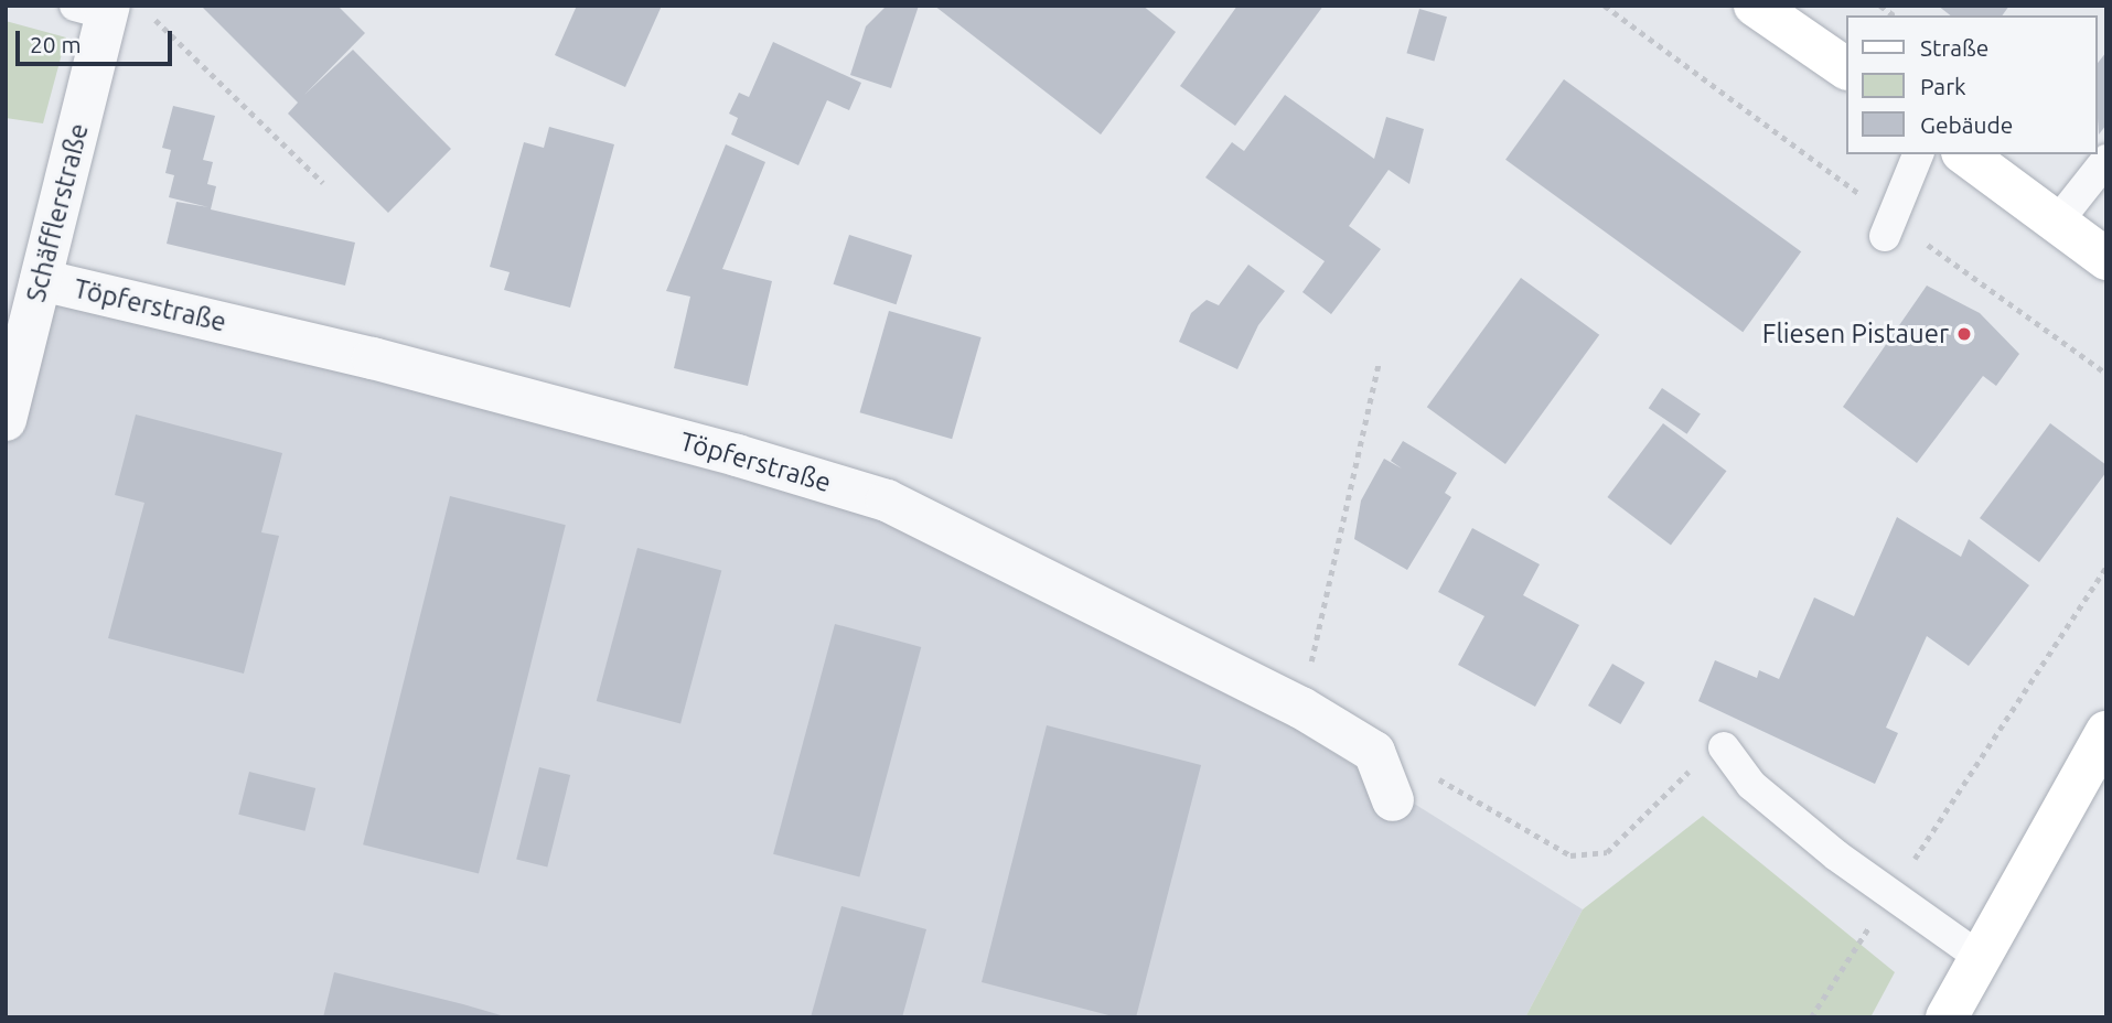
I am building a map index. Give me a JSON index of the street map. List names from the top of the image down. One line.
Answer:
{"streets":{"street":["Schäfflerstraße","Töpferstraße"]},"crossings":[["Schäfflerstraße","Töpferstraße"]],"places":["Fliesen Pistauer"],"legend":["Straße","Park","Gebäude"],"scale_bar":"20 m"}
